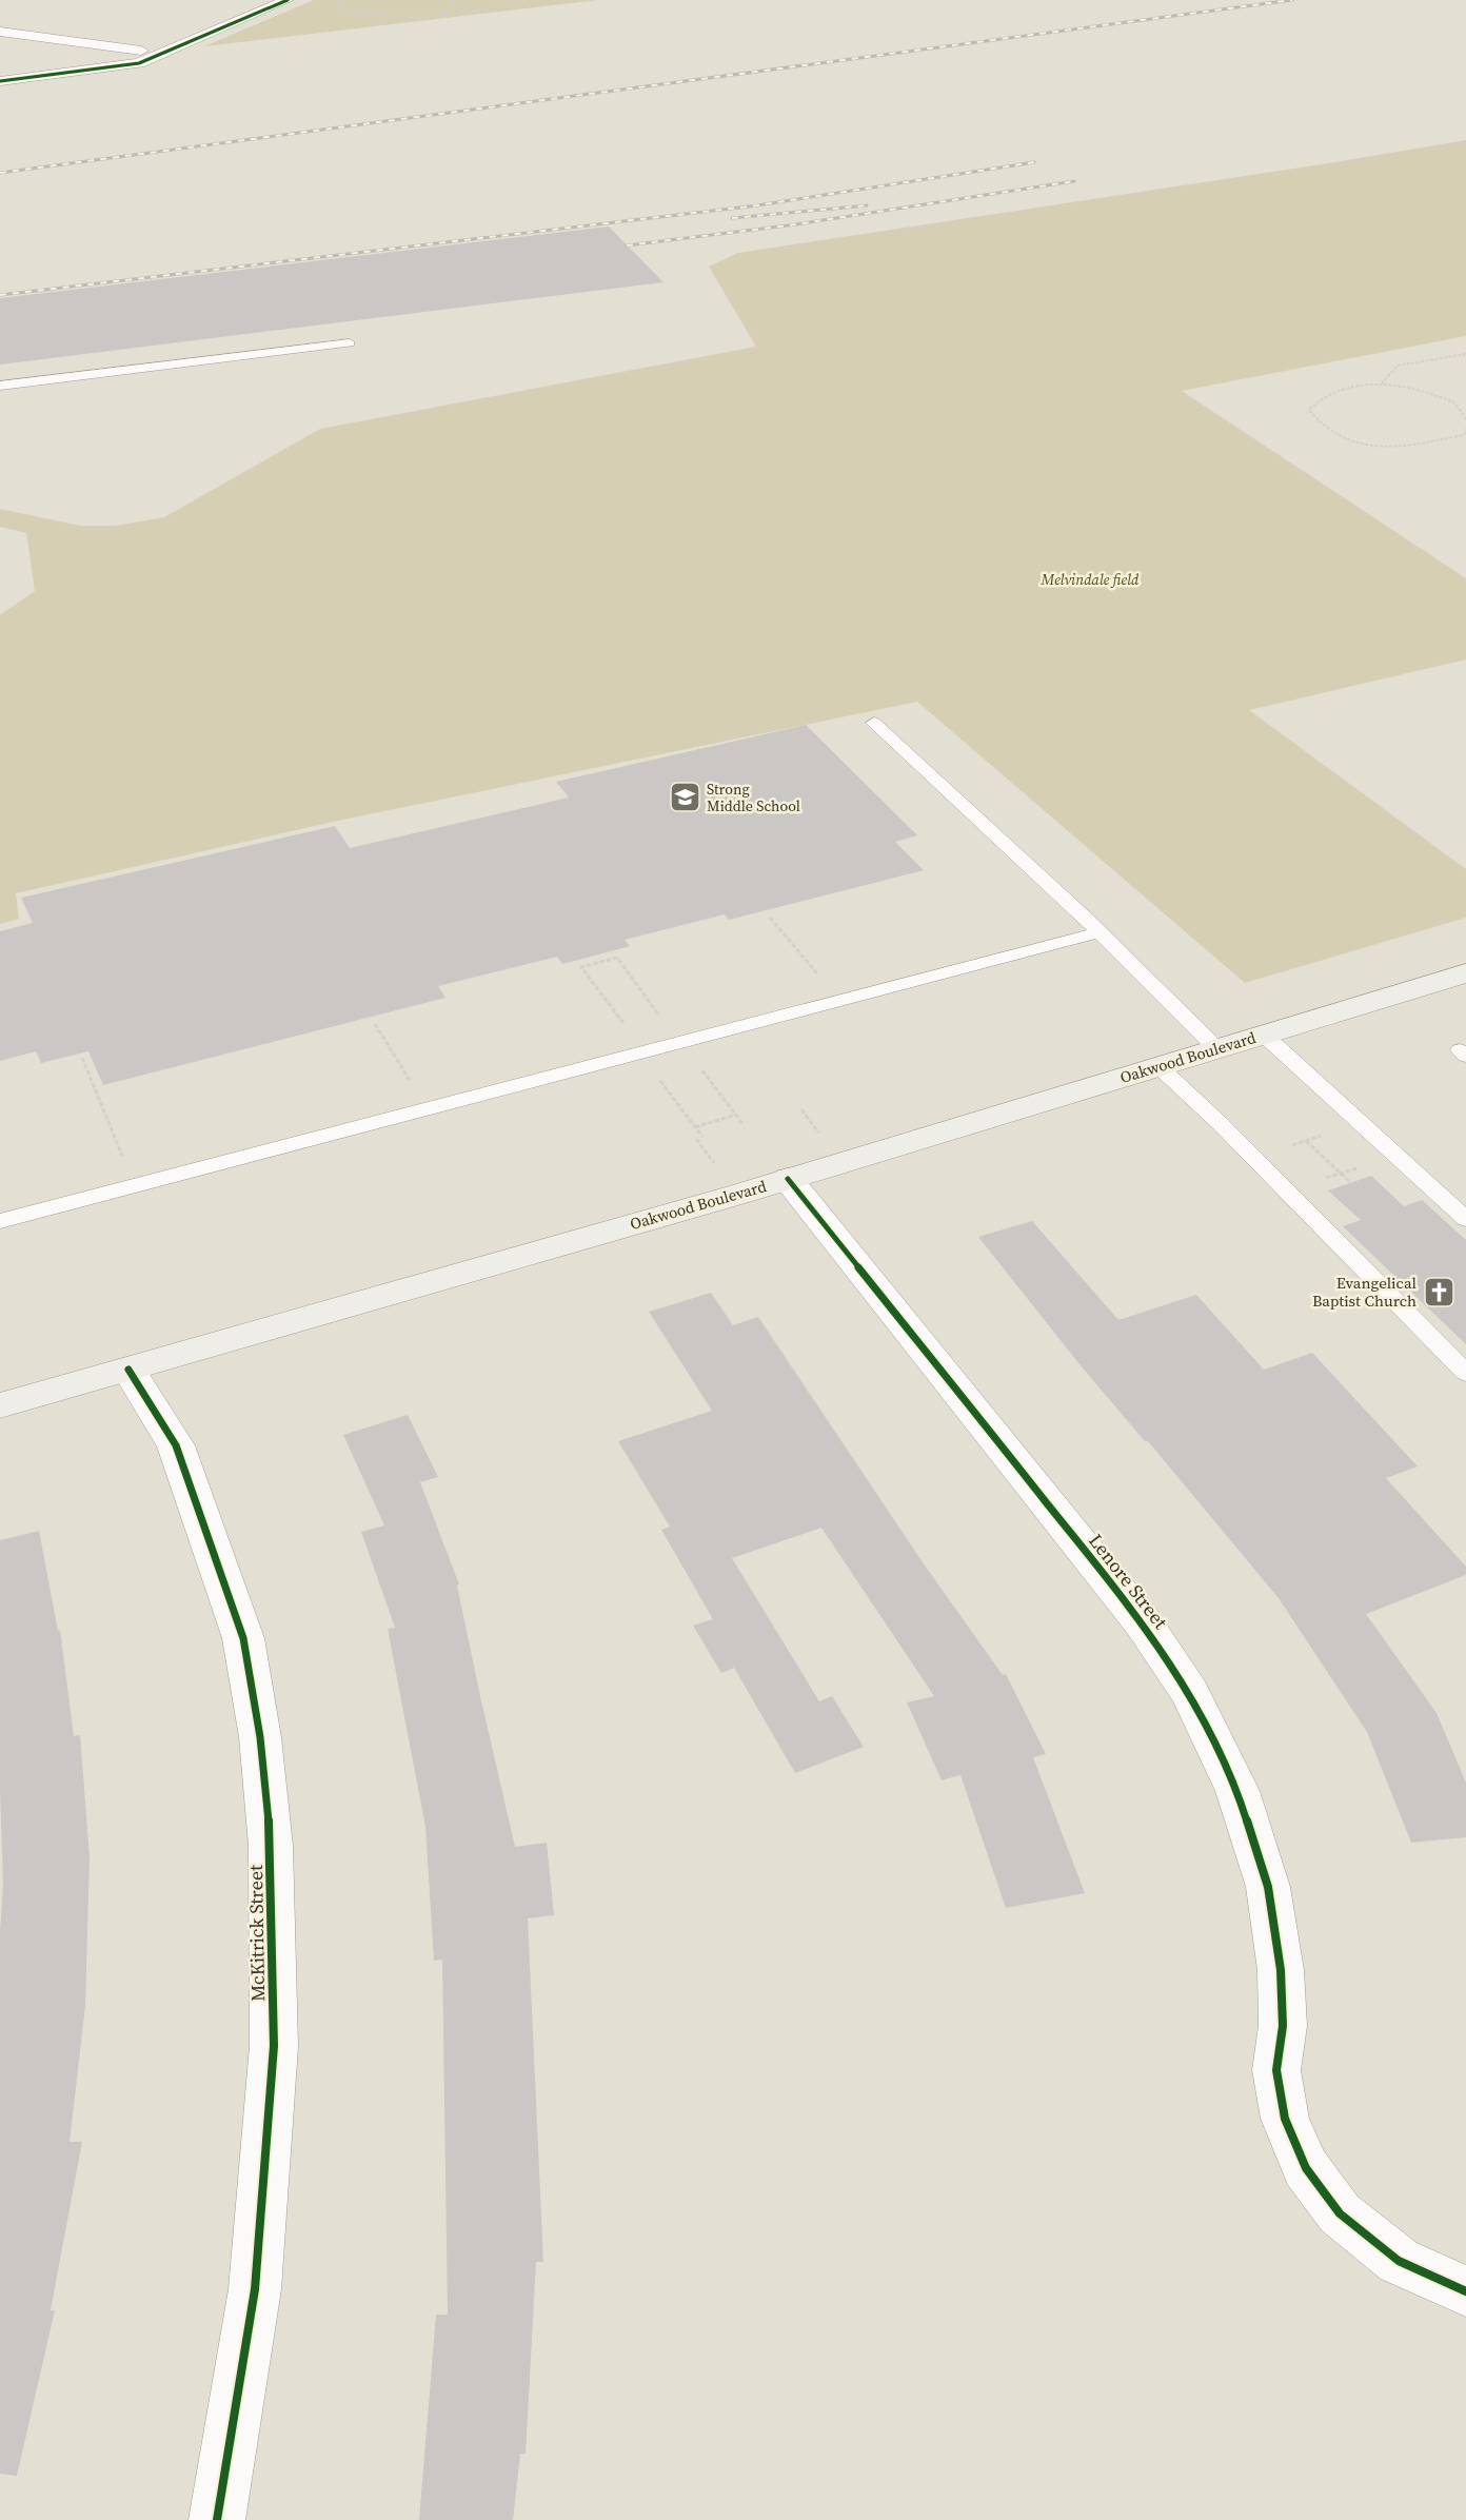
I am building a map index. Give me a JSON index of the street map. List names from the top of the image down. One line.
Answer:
{"streets":{"main road":["Oakwood Boulevard"],"street":["Lenore Street","McKitrick Street"]},"crossings":[["Oakwood Boulevard","Lenore Street"],["Oakwood Boulevard","McKitrick Street"]],"parks":["Melvindale field"],"places":{"school or university":["Strong Middle School"],"church":["Evangelical Baptist Church"]}}
